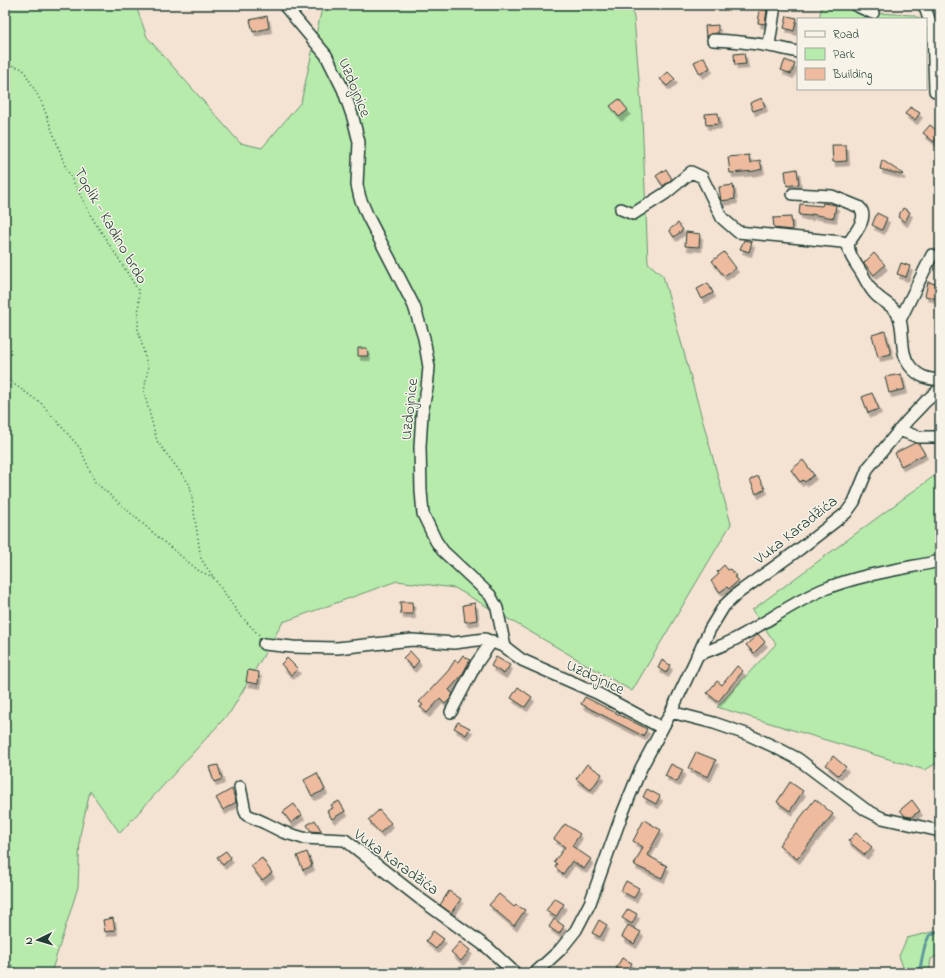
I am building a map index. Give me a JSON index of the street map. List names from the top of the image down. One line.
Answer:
{"streets":{"street":["Uzdojnice","Vuka Karadžića"],"path":["Toplik - Kadino brdo"]},"crossings":[["Uzdojnice","Vuka Karadžića"]],"legend":["Road","Park","Building"],"north":"left"}
